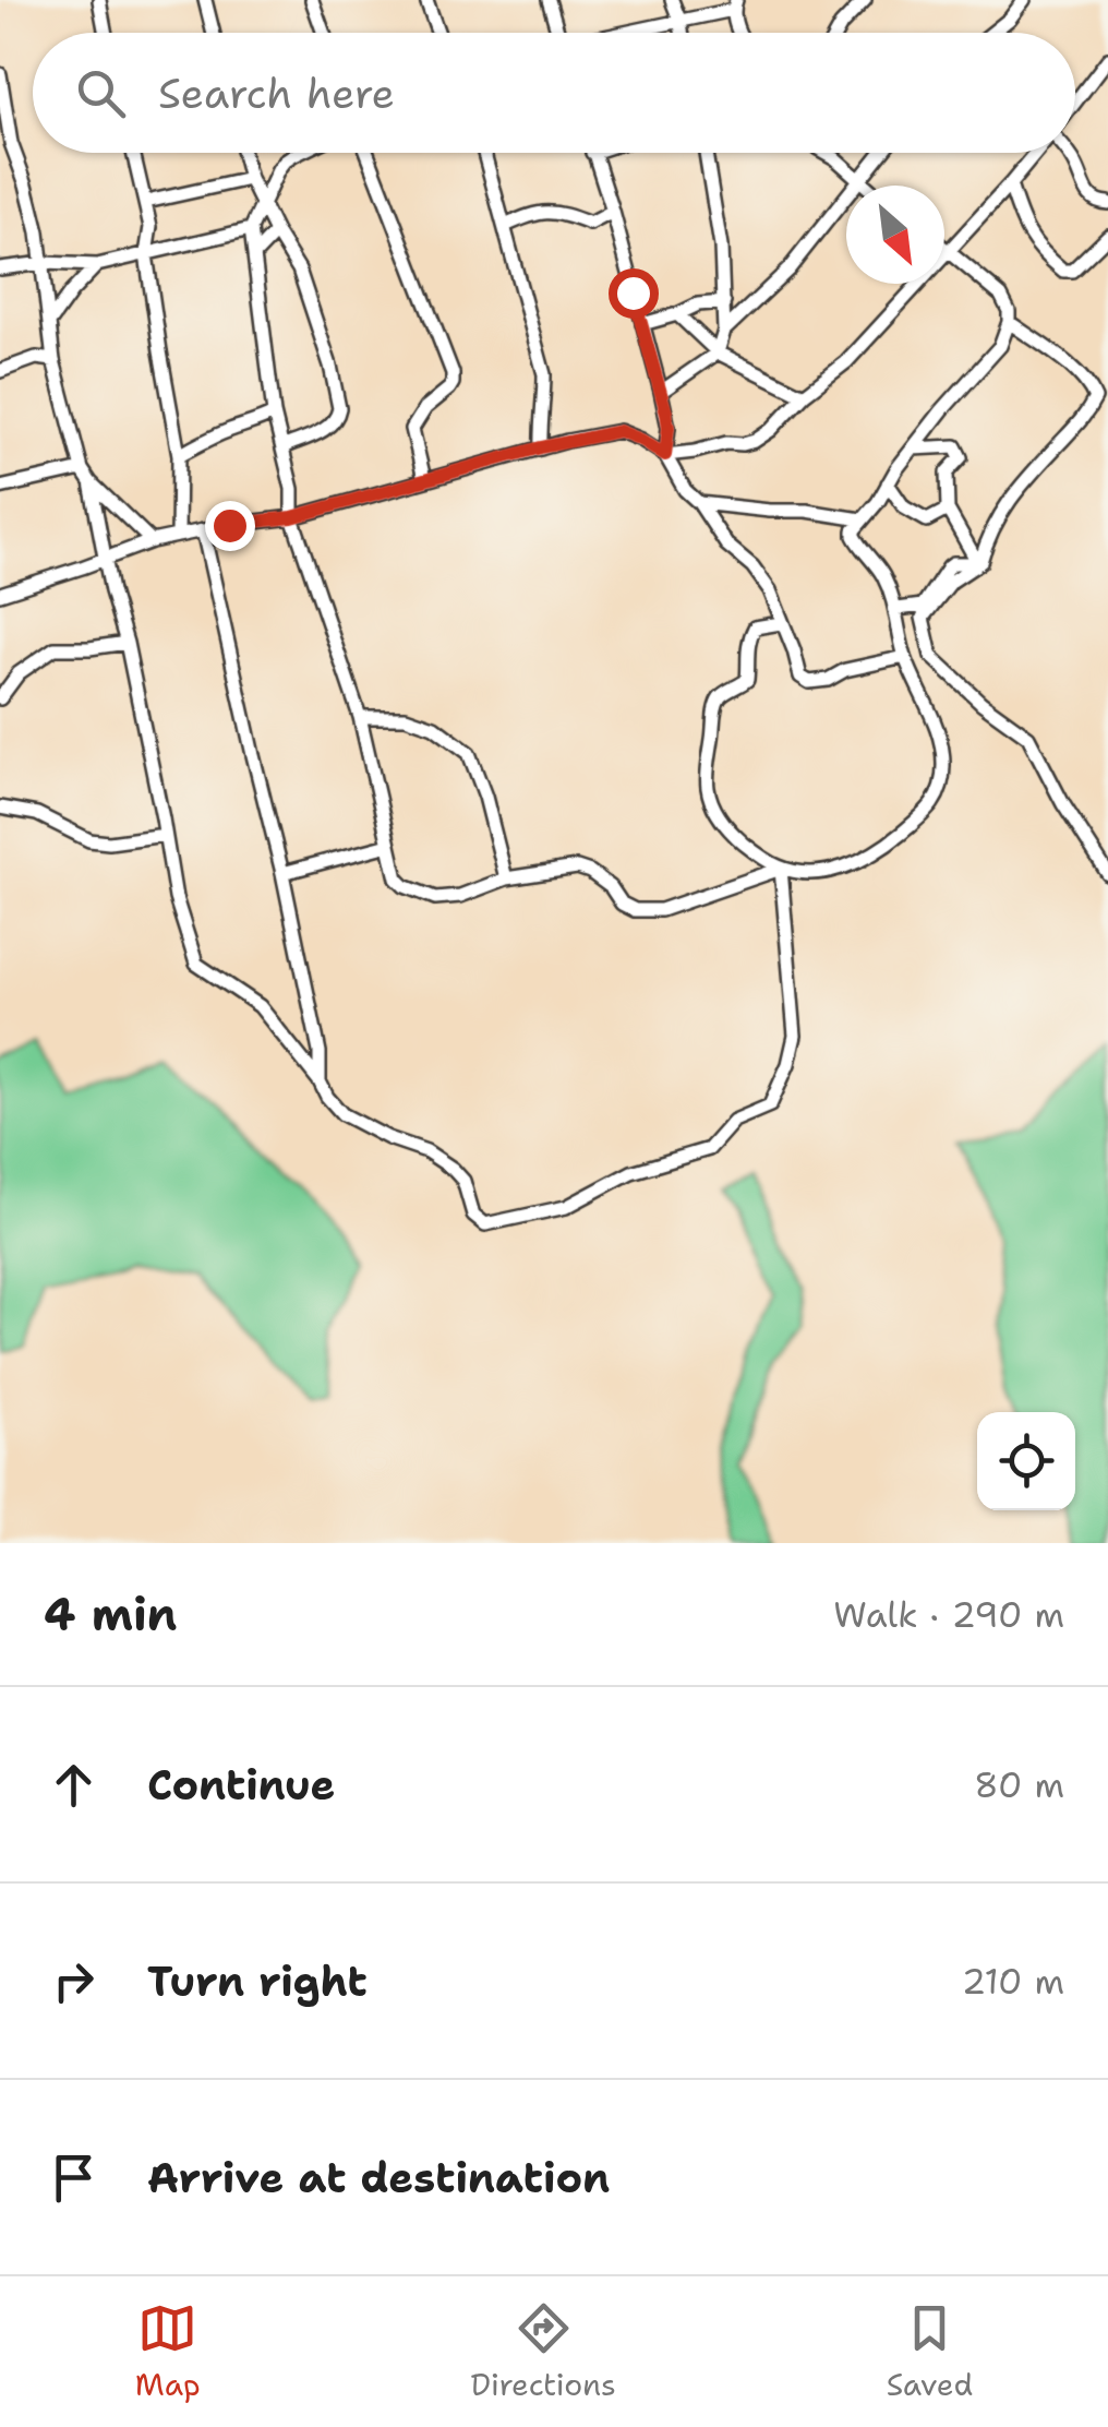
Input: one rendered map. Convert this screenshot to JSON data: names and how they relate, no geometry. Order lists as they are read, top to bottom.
{
  "north": "bottom right",
  "page": {
    "search": "Search here",
    "heading": ["4 min", "Walk · 290 m"],
    "list": [
      ["Continue", "80 m"],
      ["Turn right", "210 m"],
      "Arrive at destination"
    ],
    "nav": ["Map", "Directions", "Saved"]
  }
}
